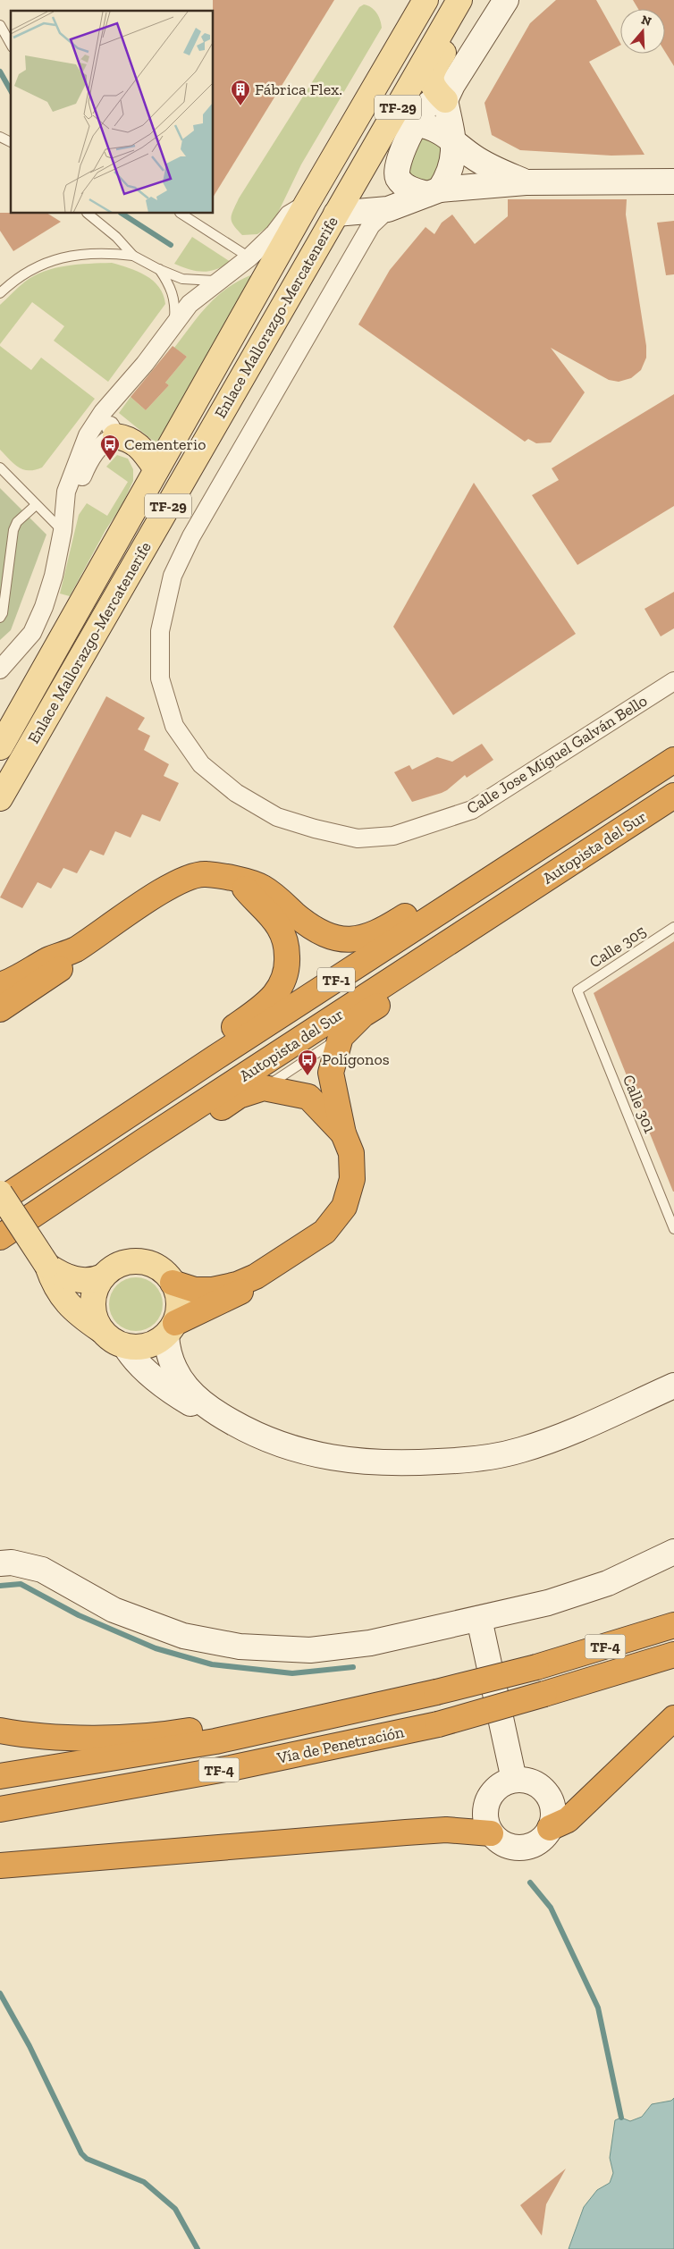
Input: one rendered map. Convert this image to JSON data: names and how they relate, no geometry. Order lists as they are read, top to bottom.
{
  "streets": {
    "highway": [
      "Autopista del Sur",
      "TF-1",
      "TF-4",
      "Vía de Penetración"
    ],
    "main road": ["TF-29", "Enlace Mallorazgo-Mercatenerife"],
    "street": ["Calle Jose Miguel Galván Bello"],
    "lane": ["Calle 305", "Calle 301"]
  },
  "crossings": [
    ["Calle 305", "Calle 301"]
  ],
  "places": {
    "building": ["Fábrica Flex."],
    "bus stop": ["Cementerio", "Polígonos"]
  },
  "north": "top"
}
